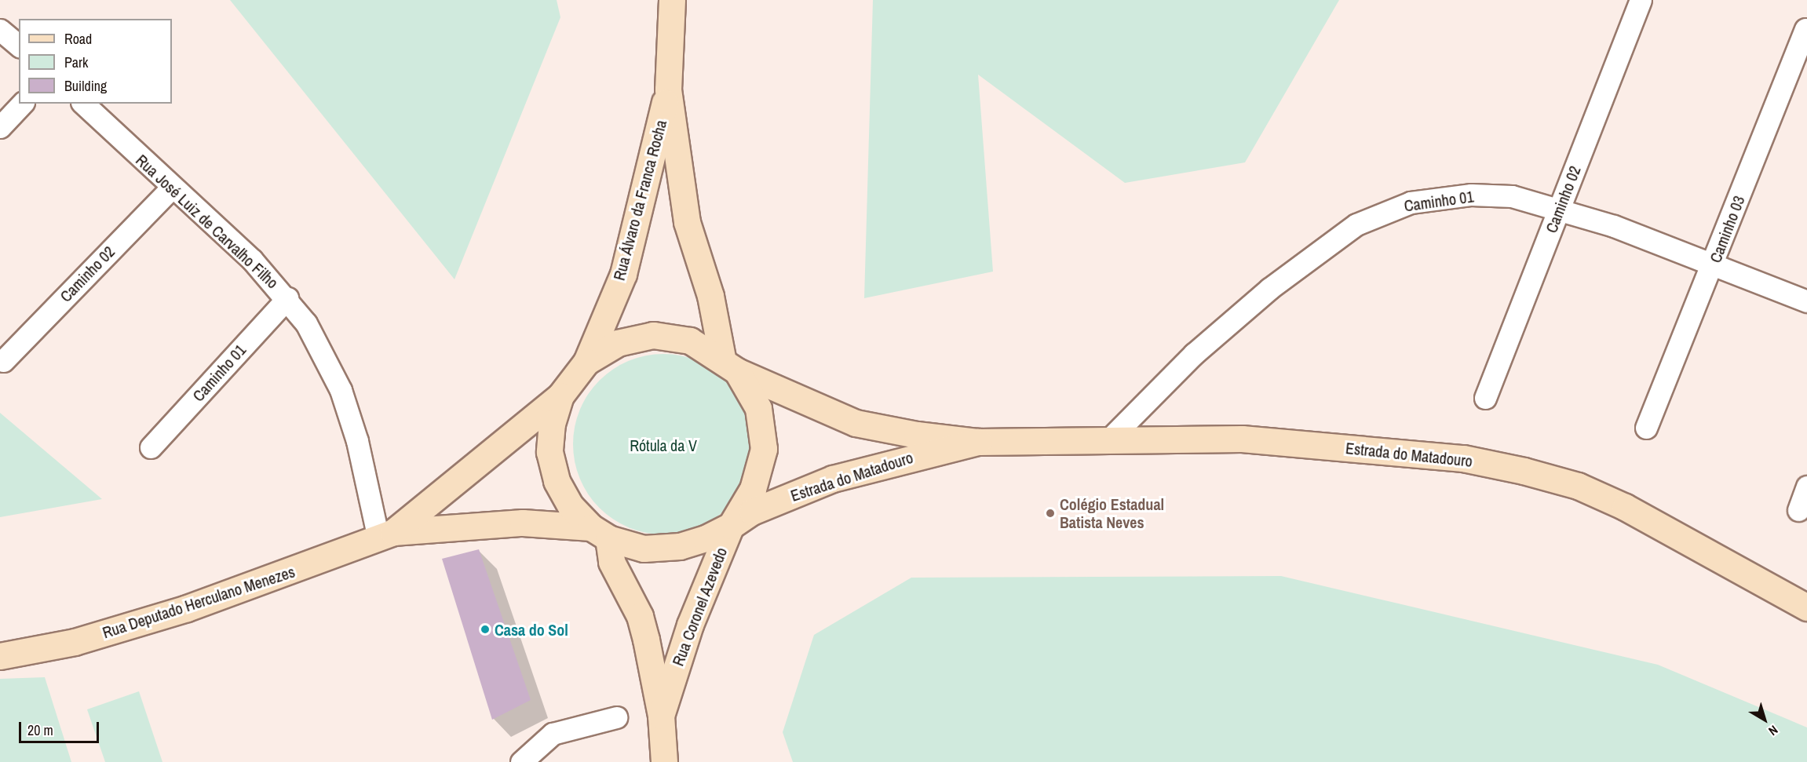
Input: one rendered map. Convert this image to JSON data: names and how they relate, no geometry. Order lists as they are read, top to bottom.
{
  "streets": {
    "main road": [
      "Rua Álvaro da Franca Rocha",
      "Estrada do Matadouro",
      "Rua Deputado Herculano Menezes",
      "Rua Coronel Azevedo"
    ],
    "street": [
      "Caminho 02",
      "Caminho 01",
      "Rua José Luiz de Carvalho Filho",
      "Caminho 03"
    ]
  },
  "crossings": [
    ["Caminho 02", "Caminho 01"],
    ["Caminho 02", "Rua José Luiz de Carvalho Filho"],
    ["Rua Álvaro da Franca Rocha", "Estrada do Matadouro"],
    ["Rua Álvaro da Franca Rocha", "Rua Coronel Azevedo"],
    ["Caminho 01", "Rua José Luiz de Carvalho Filho"],
    ["Caminho 01", "Caminho 03"],
    ["Caminho 01", "Estrada do Matadouro"],
    ["Rua José Luiz de Carvalho Filho", "Rua Deputado Herculano Menezes"],
    ["Estrada do Matadouro", "Rua Deputado Herculano Menezes"],
    ["Estrada do Matadouro", "Rua Coronel Azevedo"],
    ["Rua Deputado Herculano Menezes", "Rua Coronel Azevedo"]
  ],
  "parks": ["Rótula da V"],
  "places": ["Colégio Estadual Batista Neves", "Casa do Sol"],
  "legend": ["Road", "Park", "Building"],
  "scale_bar": "20 m",
  "north": "bottom right"
}
